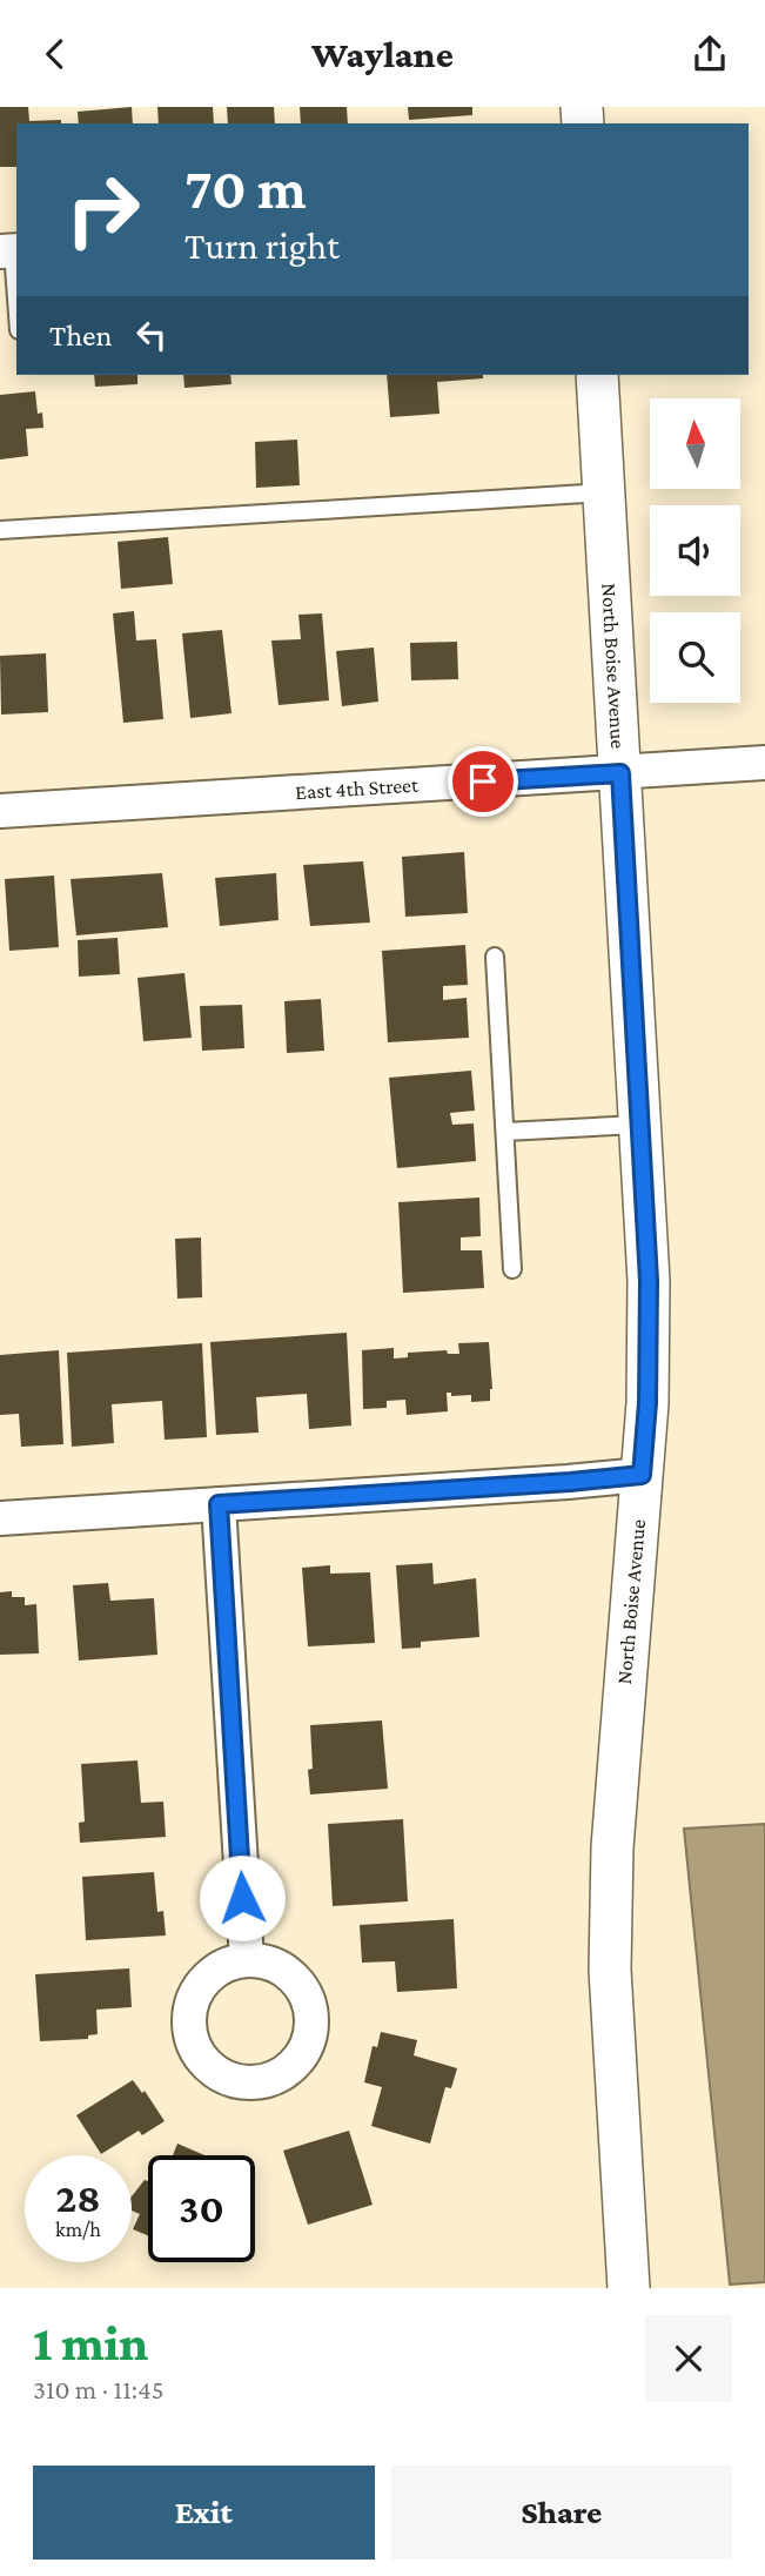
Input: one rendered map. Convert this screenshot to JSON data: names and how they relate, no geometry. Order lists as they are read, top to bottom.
{
  "streets": {
    "street": ["North Boise Avenue", "East 4th Street"]
  },
  "crossings": [
    ["North Boise Avenue", "East 4th Street"]
  ],
  "north": "top",
  "page": {
    "header": "Waylane",
    "turn": ["70 m", "Turn right"],
    "then": "Then",
    "speed": "28 km/h",
    "limit": "30",
    "heading": ["1 min", "310 m · 11:45"],
    "buttons": ["Exit", "Share"]
  }
}
